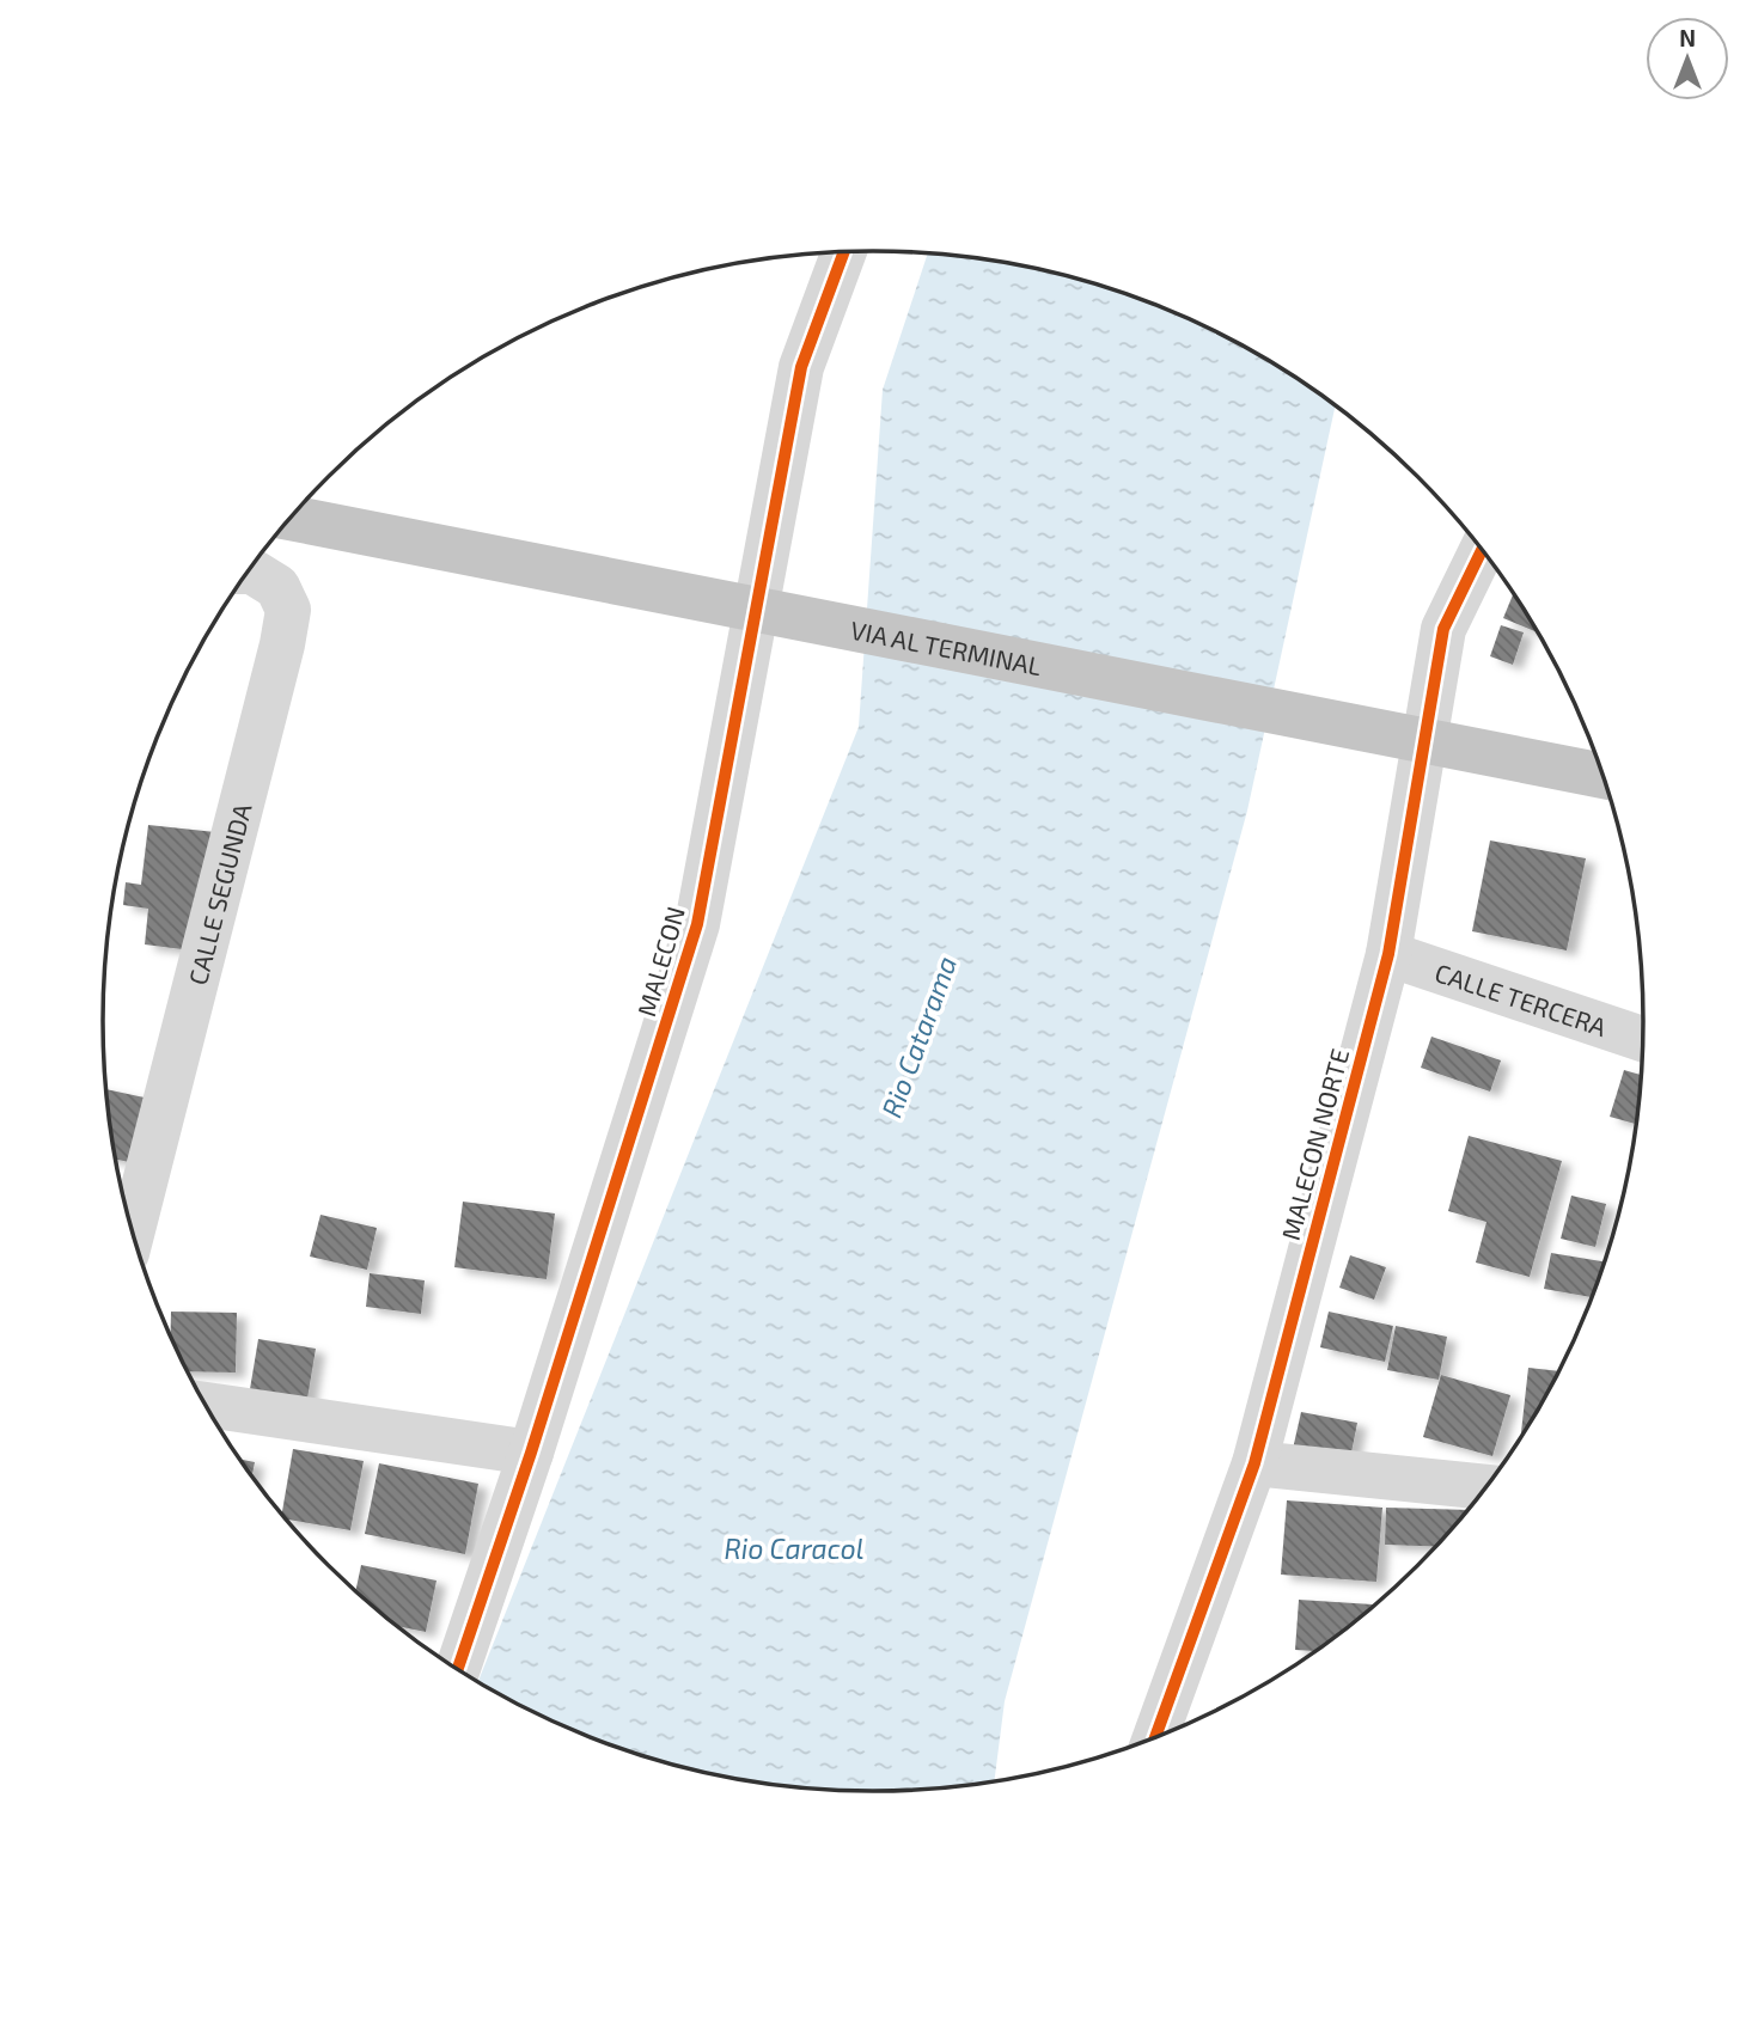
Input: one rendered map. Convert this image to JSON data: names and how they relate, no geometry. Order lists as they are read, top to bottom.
{
  "streets": {
    "highway": ["VIA AL TERMINAL"],
    "street": [
      "CALLE SEGUNDA",
      "MALECON",
      "CALLE TERCERA",
      "MALECON NORTE"
    ]
  },
  "crossings": [
    ["CALLE TERCERA", "MALECON NORTE"]
  ],
  "water": ["Rio Catarama", "Rio Caracol"],
  "north": "top"
}
